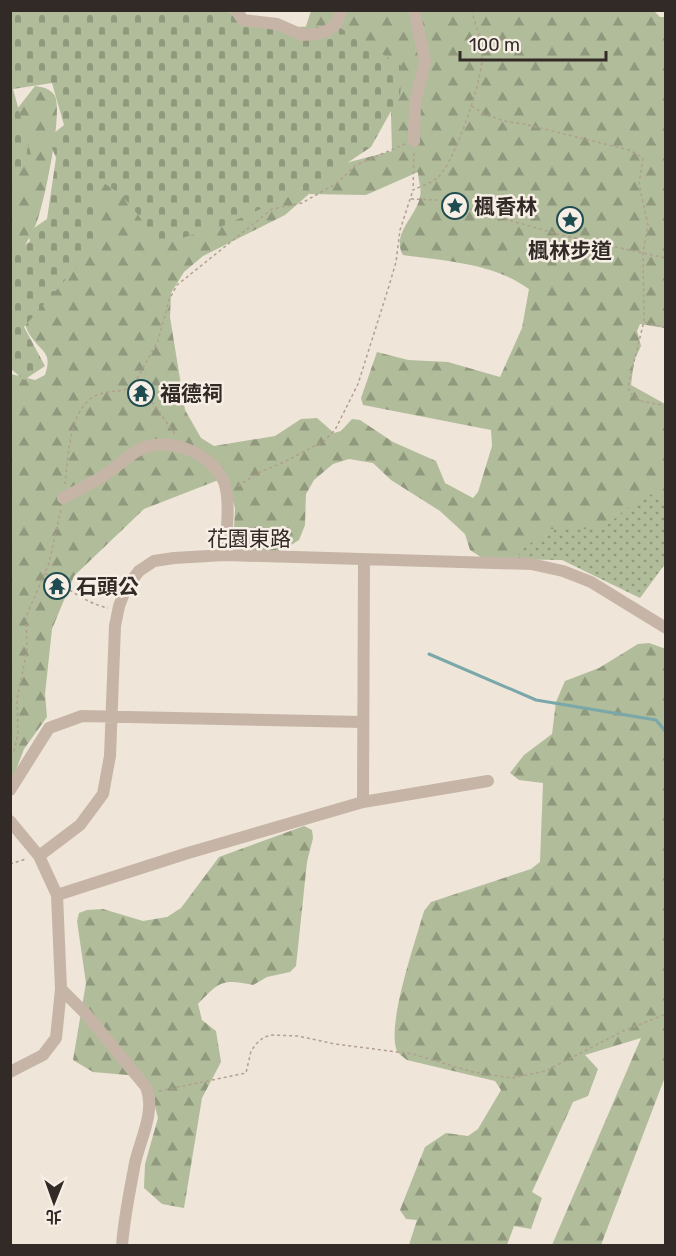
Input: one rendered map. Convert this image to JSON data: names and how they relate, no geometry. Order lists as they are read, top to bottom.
{
  "streets": {
    "street": ["花園東路"]
  },
  "places": {
    "place": ["楓香林", "楓林步道"],
    "temple": ["福德祠", "石頭公"]
  },
  "scale_bar": "100 m",
  "north": "bottom"
}
